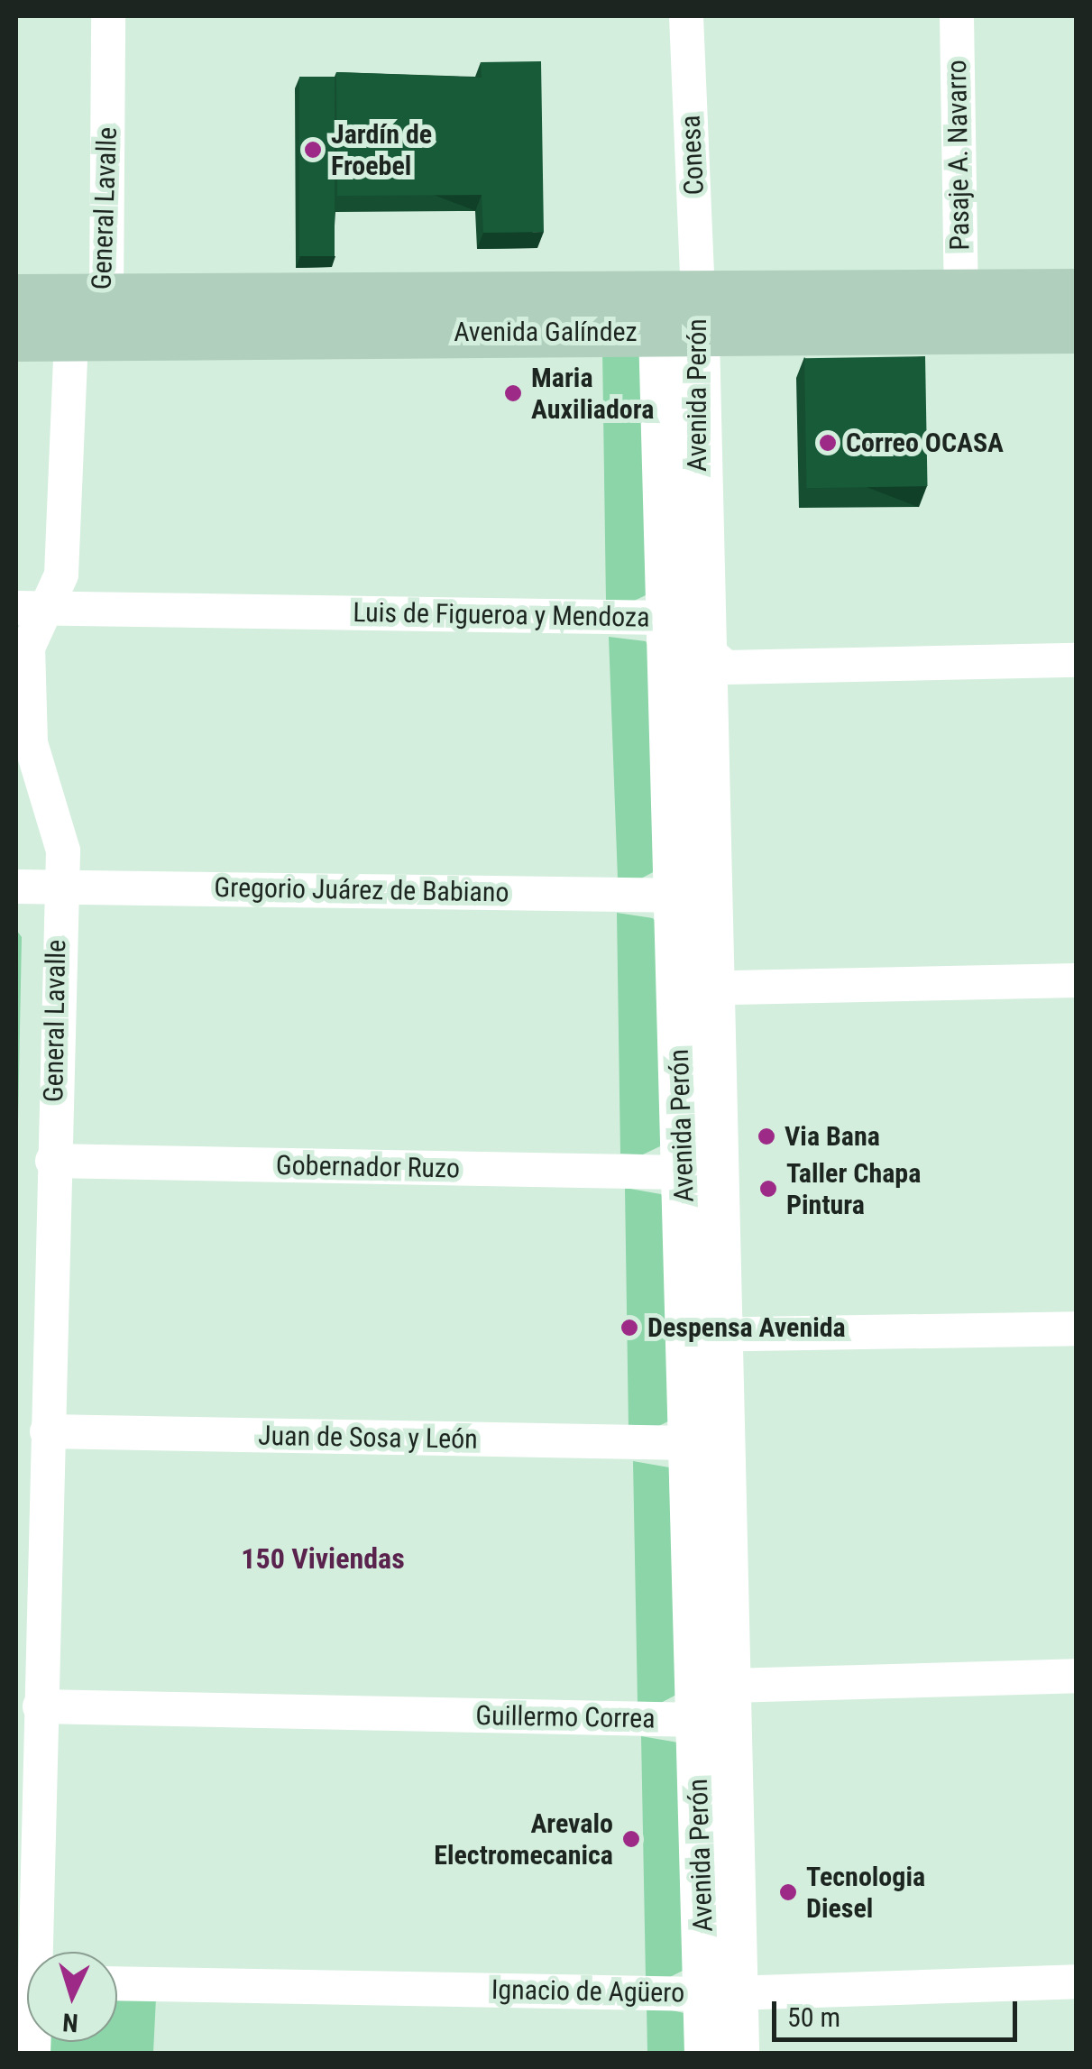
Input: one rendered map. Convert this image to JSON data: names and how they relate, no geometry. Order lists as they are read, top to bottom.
{
  "streets": {
    "main road": ["Avenida Galíndez"],
    "street": [
      "Conesa",
      "Pasaje A. Navarro",
      "General Lavalle",
      "Avenida Perón",
      "Luis de Figueroa y Mendoza",
      "Gregorio Juárez de Babiano",
      "Gobernador Ruzo",
      "Juan de Sosa y León",
      "Guillermo Correa",
      "Ignacio de Agüero"
    ]
  },
  "crossings": [
    ["Conesa", "Avenida Galíndez"],
    ["Conesa", "Avenida Perón"],
    ["Pasaje A. Navarro", "Avenida Galíndez"],
    ["General Lavalle", "Avenida Galíndez"],
    ["General Lavalle", "Luis de Figueroa y Mendoza"],
    ["General Lavalle", "Gregorio Juárez de Babiano"],
    ["General Lavalle", "Gobernador Ruzo"],
    ["General Lavalle", "Juan de Sosa y León"],
    ["General Lavalle", "Guillermo Correa"],
    ["Avenida Galíndez", "Avenida Perón"],
    ["Avenida Perón", "Luis de Figueroa y Mendoza"],
    ["Avenida Perón", "Gregorio Juárez de Babiano"],
    ["Avenida Perón", "Gobernador Ruzo"],
    ["Avenida Perón", "Juan de Sosa y León"],
    ["Avenida Perón", "Guillermo Correa"],
    ["Avenida Perón", "Ignacio de Agüero"]
  ],
  "districts": ["150 Viviendas"],
  "places": [
    "Jardín de Froebel",
    "Maria Auxiliadora",
    "Correo OCASA",
    "Via Bana",
    "Taller Chapa Pintura",
    "Despensa Avenida",
    "Arevalo Electromecanica",
    "Tecnologia Diesel"
  ],
  "scale_bar": "50 m",
  "north": "bottom"
}
